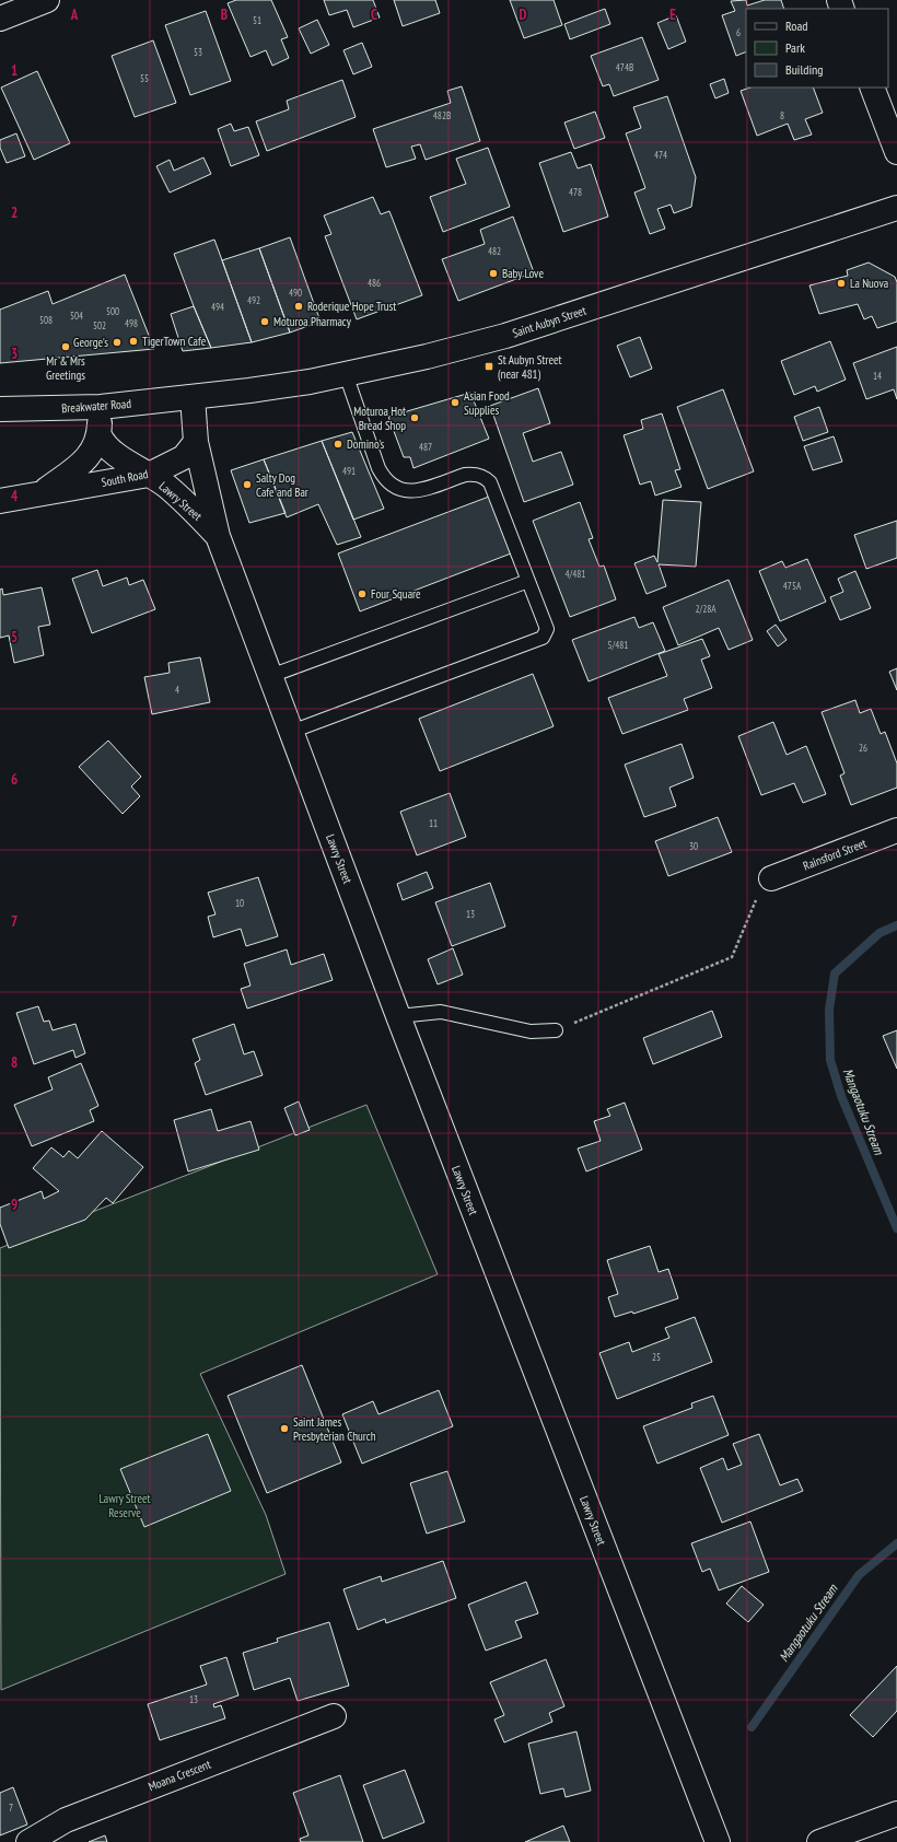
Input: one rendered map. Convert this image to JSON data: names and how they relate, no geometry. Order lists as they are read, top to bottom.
{
  "streets": {
    "main road": [
      "Saint Aubyn Street",
      "Breakwater Road",
      "South Road",
      "Lawry Street",
      "Rainsford Street",
      "Moana Crescent"
    ]
  },
  "crossings": [
    ["Saint Aubyn Street", "Breakwater Road"],
    ["Saint Aubyn Street", "Lawry Street"],
    ["Breakwater Road", "Lawry Street"],
    ["South Road", "Lawry Street"]
  ],
  "water": ["Mangaotuku Stream"],
  "parks": ["Lawry Street Reserve"],
  "places": {
    "other": [
      "Baby Love",
      "La Nuova",
      "Roderique Hope Trust",
      "Moturoa Pharmacy",
      "TigerTown Cafe",
      "George's",
      "Mr & Mrs Greetings",
      "Asian Food Supplies",
      "Moturoa Hot Bread Shop",
      "Domino's",
      "Salty Dog Cafe and Bar",
      "Four Square",
      "Saint James Presbyterian Church"
    ],
    "transit": ["St Aubyn Street (near 481)"]
  },
  "house_numbers": [
    "51",
    "6",
    "53",
    "474B",
    "55",
    "482B",
    "8",
    "474",
    "478",
    "482",
    "486",
    "490",
    "492",
    "494",
    "500",
    "504",
    "508",
    "498",
    "502",
    "14",
    "487",
    "491",
    "4/481",
    "475A",
    "2/28A",
    "5/481",
    "4",
    "26",
    "11",
    "30",
    "10",
    "13",
    "25",
    "13",
    "7"
  ],
  "legend": ["Road", "Park", "Building"],
  "grid": {
    "columns": [
      "A",
      "B",
      "C",
      "D",
      "E"
    ],
    "rows": [
      "1",
      "2",
      "3",
      "4",
      "5",
      "6",
      "7",
      "8",
      "9"
    ]
  }
}
